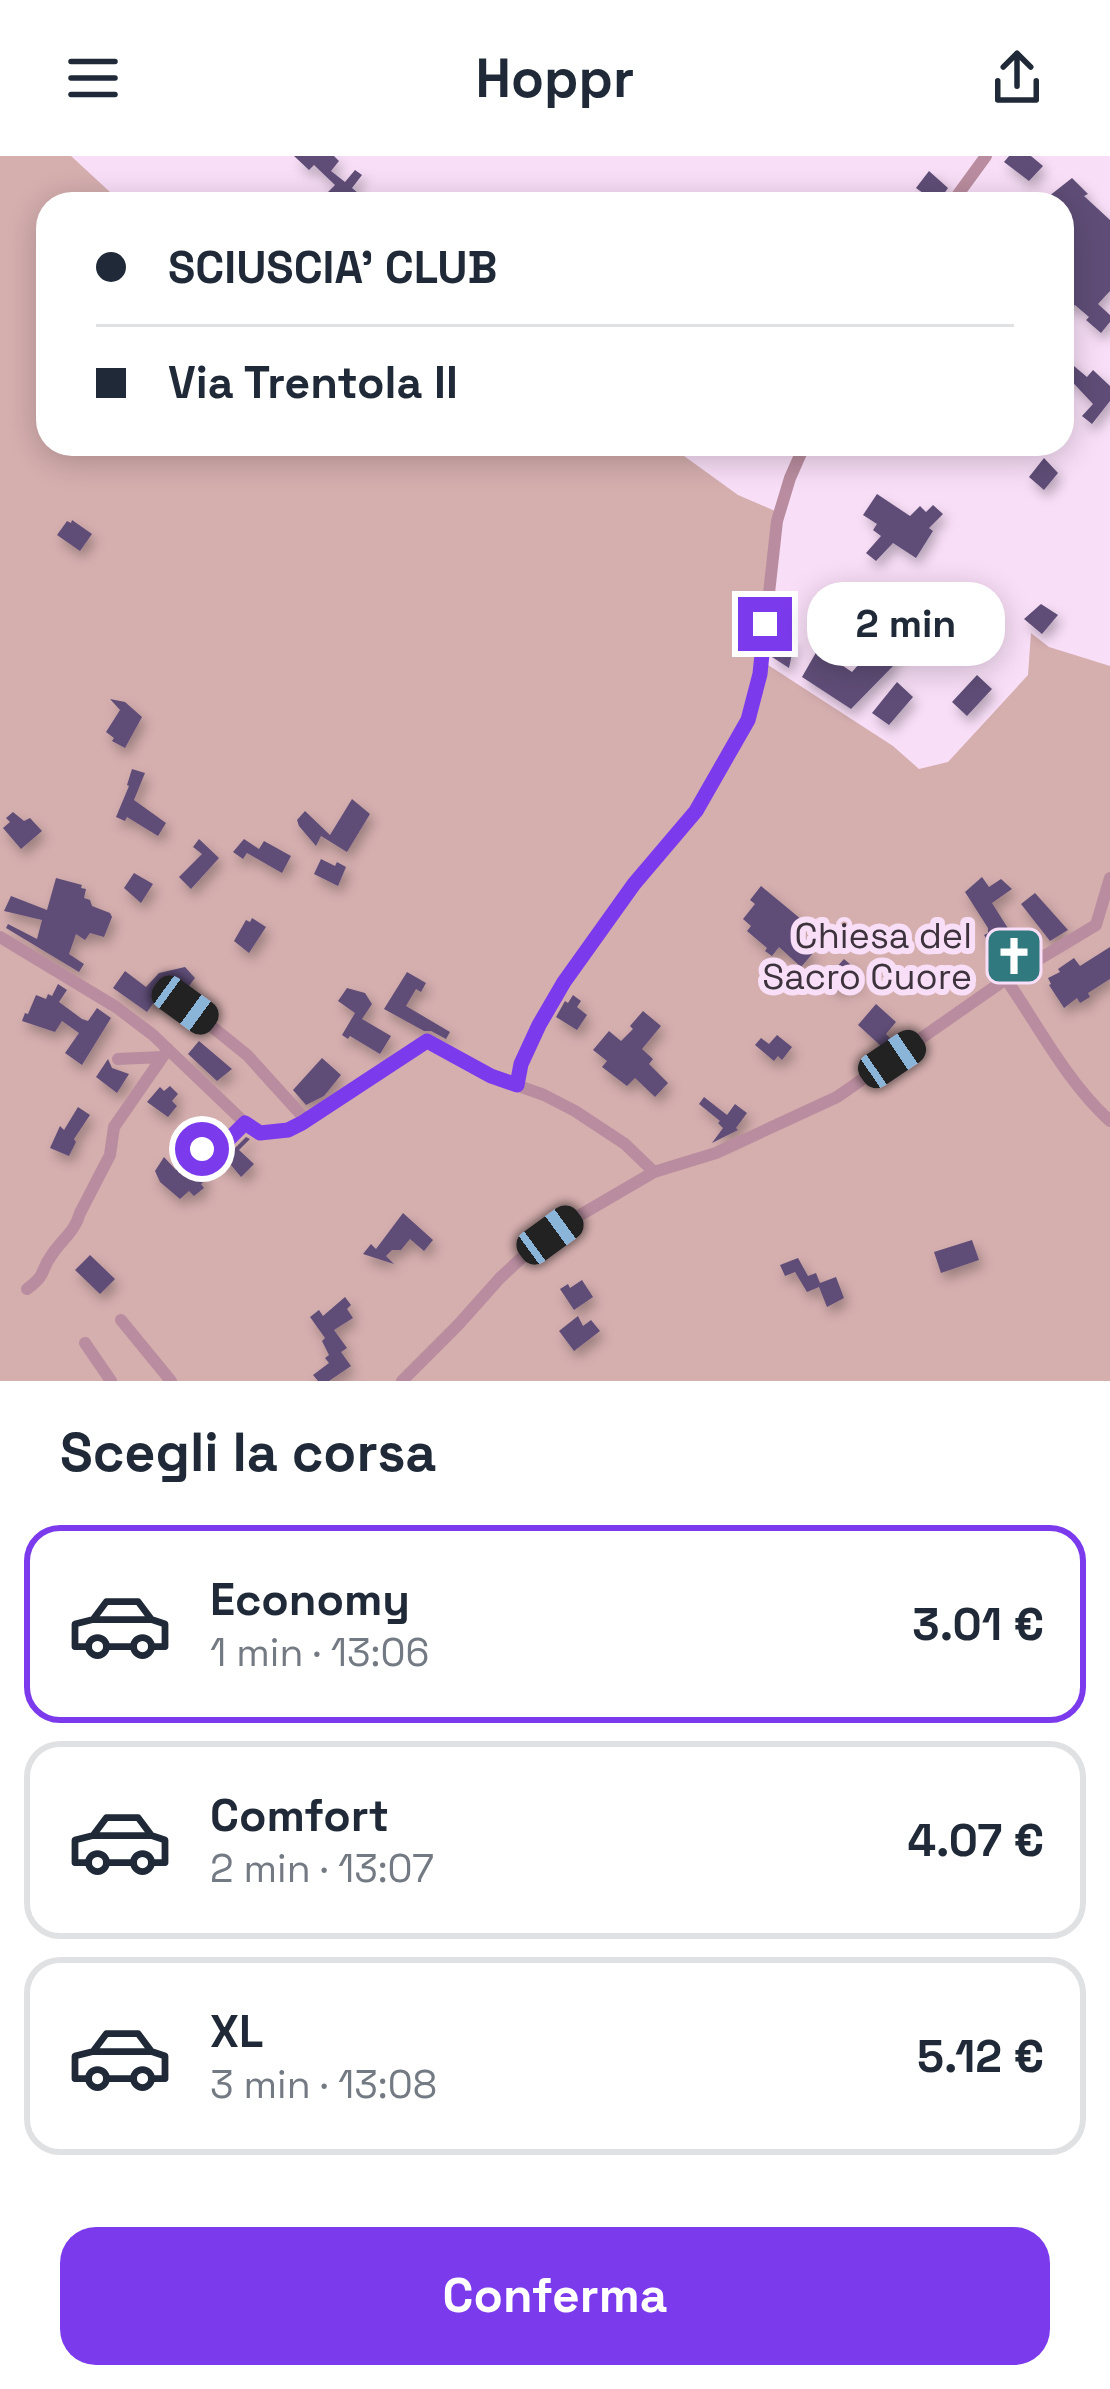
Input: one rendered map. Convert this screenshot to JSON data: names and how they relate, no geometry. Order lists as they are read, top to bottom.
{
  "places": {
    "church": ["Chiesa del Sacro Cuore"]
  },
  "page": {
    "header": "Hoppr",
    "banner": ["SCIUSCIA' CLUB", "Via Trentola II"],
    "bubble": "2 min",
    "heading": "Scegli la corsa",
    "list": [
      {
        "name": "Economy",
        "note": "1 min · 13:06",
        "value": "3.01 €"
      },
      {
        "name": "Comfort",
        "note": "2 min · 13:07",
        "value": "4.07 €"
      },
      {
        "name": "XL",
        "note": "3 min · 13:08",
        "value": "5.12 €"
      }
    ],
    "buttons": "Conferma"
  }
}
